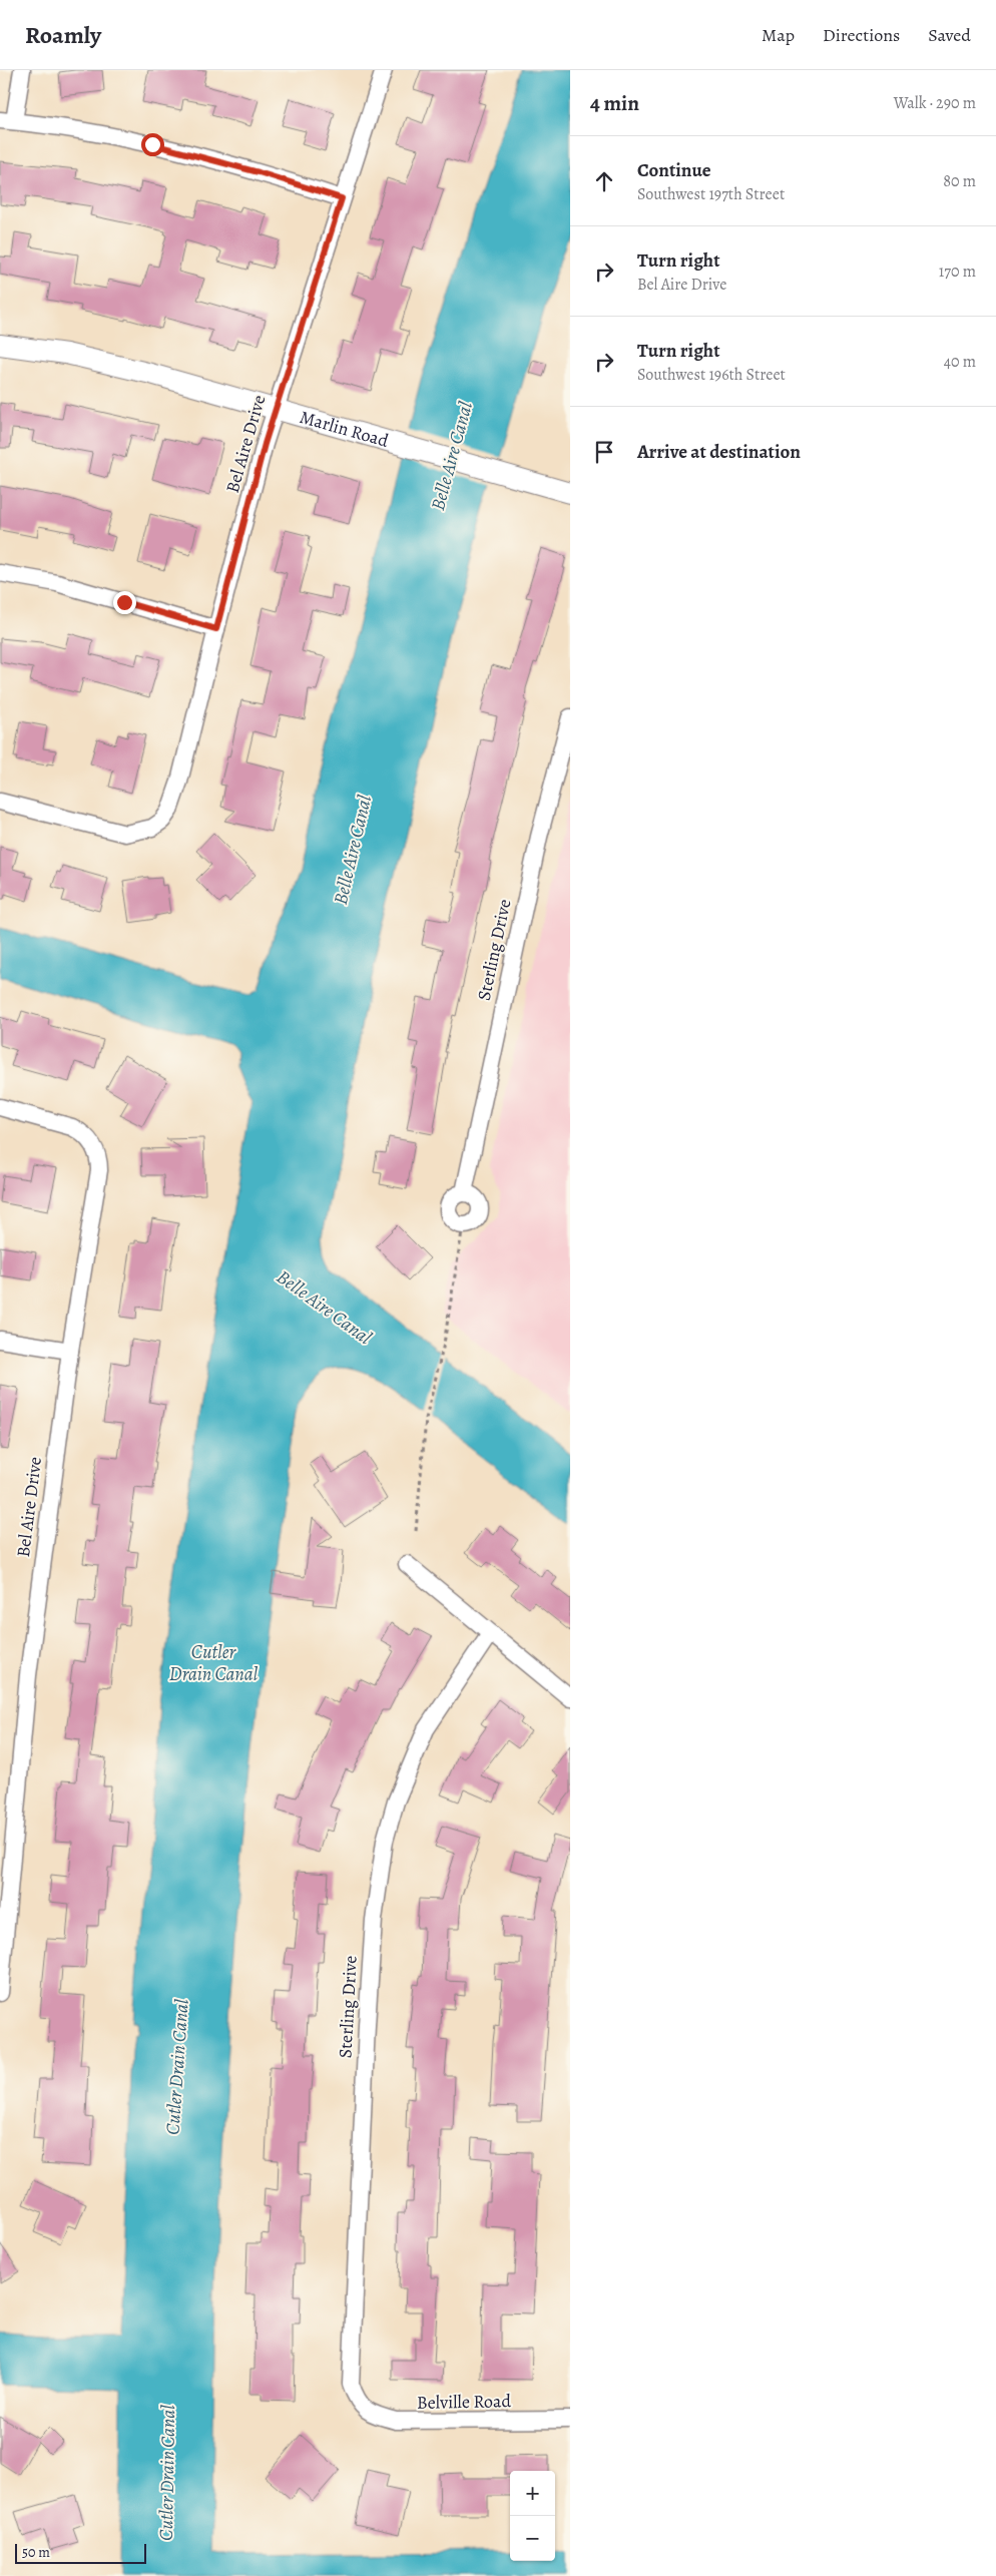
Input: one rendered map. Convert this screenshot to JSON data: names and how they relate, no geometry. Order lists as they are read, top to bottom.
{
  "streets": {
    "street": [
      "Marlin Road",
      "Bel Aire Drive",
      "Sterling Drive",
      "Belville Road"
    ]
  },
  "crossings": [
    ["Marlin Road", "Bel Aire Drive"],
    ["Sterling Drive", "Belville Road"]
  ],
  "water": ["Belle Aire Canal", "Cutler Drain Canal"],
  "scale_bar": "50 m",
  "page": {
    "header": "Roamly",
    "nav": ["Map", "Directions", "Saved"],
    "heading": ["4 min", "Walk · 290 m"],
    "list": [
      ["Continue", "Southwest 197th Street", "80 m"],
      ["Turn right", "Bel Aire Drive", "170 m"],
      ["Turn right", "Southwest 196th Street", "40 m"],
      "Arrive at destination"
    ],
    "map_buttons": ["+", "−"],
    "scale": "50 m"
  }
}
